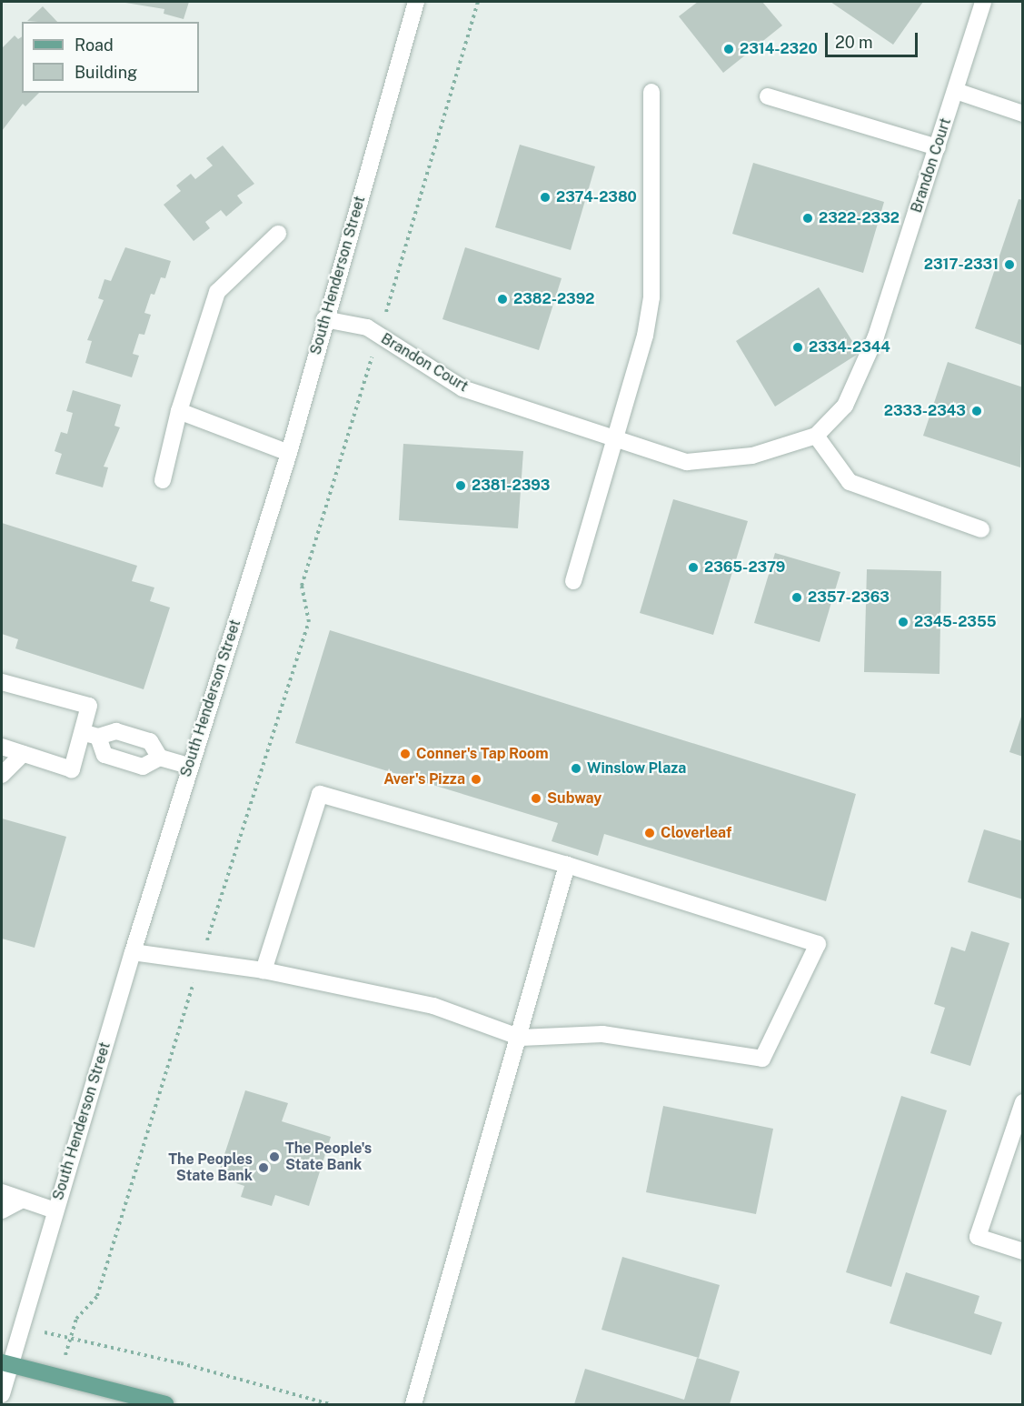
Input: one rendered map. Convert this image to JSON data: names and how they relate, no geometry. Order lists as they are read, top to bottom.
{
  "streets": {
    "street": ["Brandon Court", "South Henderson Street"]
  },
  "crossings": [
    ["Brandon Court", "South Henderson Street"]
  ],
  "places": [
    "2314-2320",
    "2374-2380",
    "2322-2332",
    "2317-2331",
    "2382-2392",
    "2334-2344",
    "2333-2343",
    "2381-2393",
    "2365-2379",
    "2357-2363",
    "2345-2355",
    "Conner's Tap Room",
    "Winslow Plaza",
    "Aver's Pizza",
    "Subway",
    "Cloverleaf",
    "The People's State Bank",
    "The Peoples State Bank"
  ],
  "legend": ["Road", "Building"],
  "scale_bar": "20 m"
}
